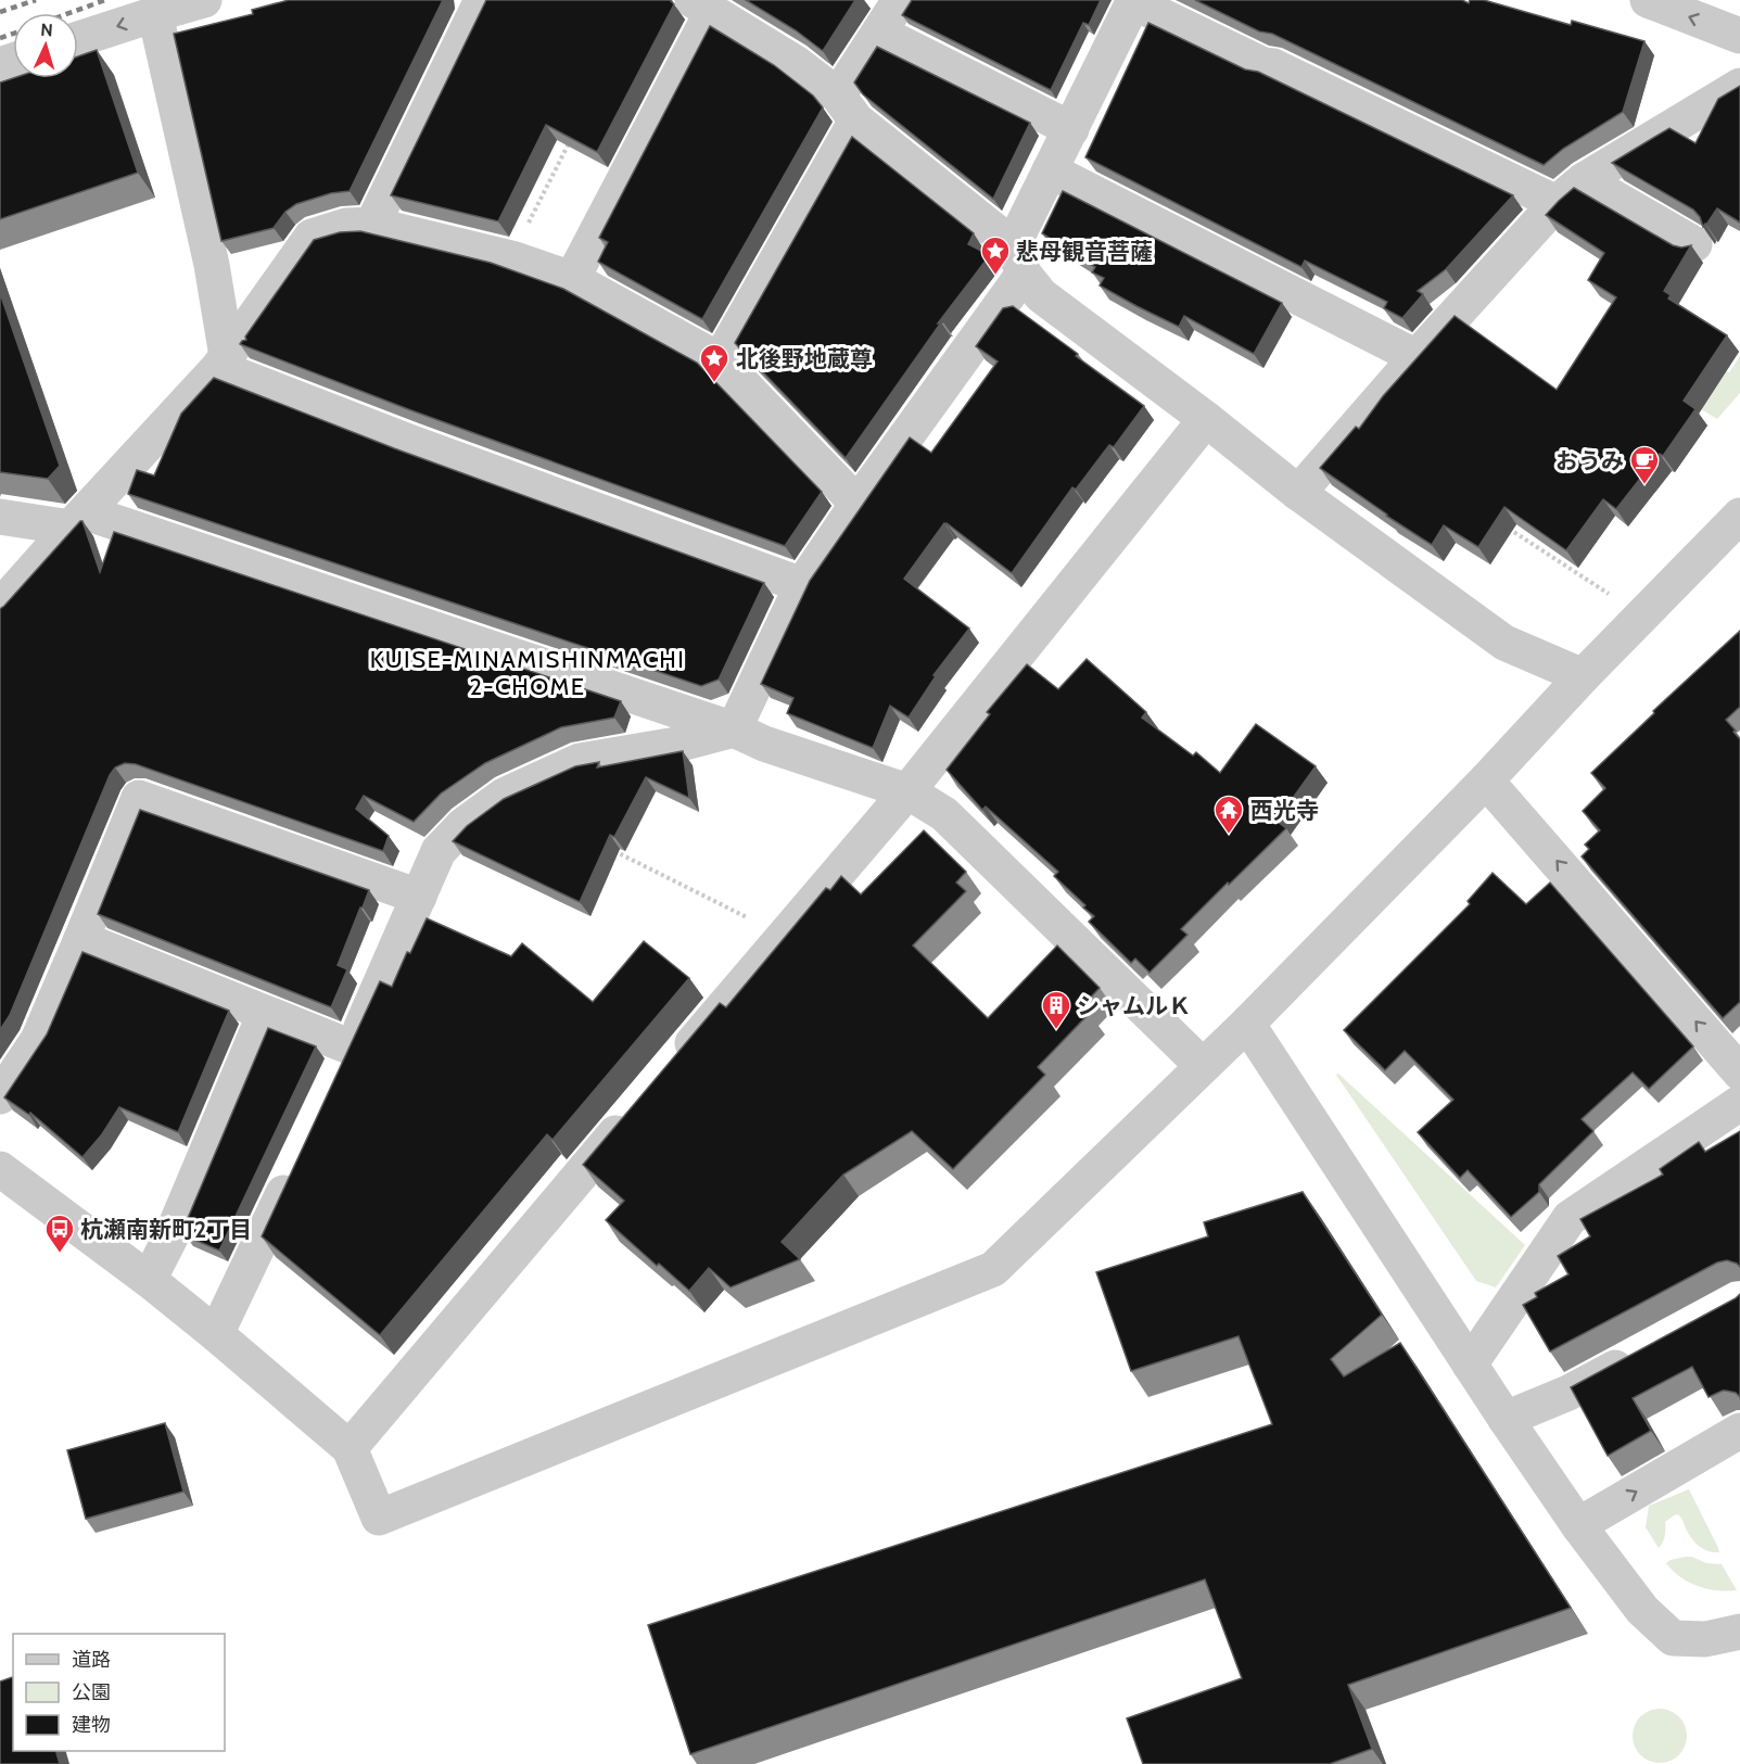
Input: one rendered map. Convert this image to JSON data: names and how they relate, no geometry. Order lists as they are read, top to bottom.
{
  "districts": ["KUISE-MINAMISHINMACHI 2-CHOME"],
  "places": {
    "place": ["悲母観音菩薩", "北後野地蔵尊"],
    "cafe": ["おうみ"],
    "temple": ["西光寺"],
    "building": ["シャムルＫ"],
    "bus stop": ["杭瀬南新町2丁目"]
  },
  "legend": ["道路", "公園", "建物"],
  "north": "top"
}
